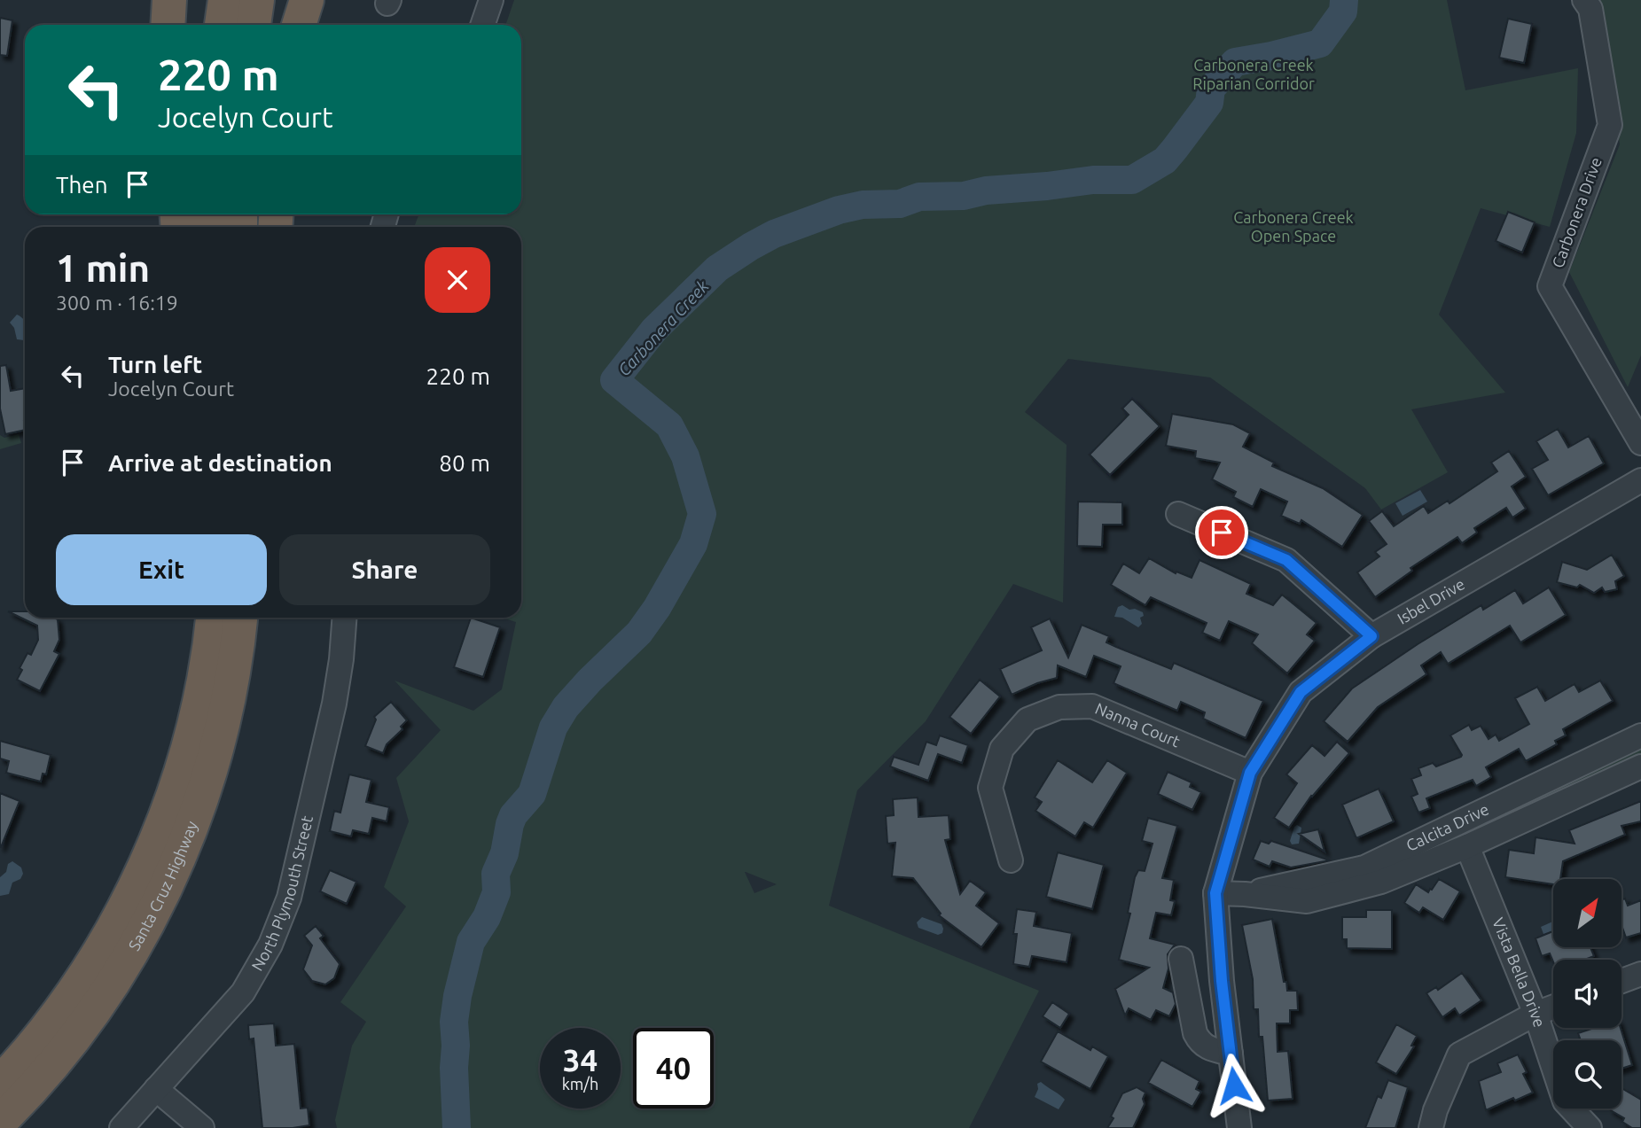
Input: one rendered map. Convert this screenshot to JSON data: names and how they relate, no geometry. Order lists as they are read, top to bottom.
{
  "streets": {
    "highway": ["Santa Cruz Highway"],
    "street": [
      "Carbonera Drive",
      "Isbel Drive",
      "Nanna Court",
      "Calcita Drive",
      "North Plymouth Street",
      "Vista Bella Drive"
    ]
  },
  "crossings": [
    ["Isbel Drive", "Nanna Court"],
    ["Isbel Drive", "Calcita Drive"],
    ["Calcita Drive", "Vista Bella Drive"]
  ],
  "water": ["Carbonera Creek"],
  "parks": ["Carbonera Creek Riparian Corridor", "Carbonera Creek Open Space"],
  "north": "top right",
  "page": {
    "turn": ["220 m", "Jocelyn Court"],
    "then": "Then",
    "heading": ["1 min", "300 m · 16:19"],
    "list": [
      {
        "name": "Turn left",
        "note": "Jocelyn Court",
        "value": "220 m"
      },
      {
        "name": "Arrive at destination",
        "value": "80 m"
      }
    ],
    "buttons": ["Exit", "Share"],
    "speed": "34 km/h",
    "limit": "40"
  }
}
